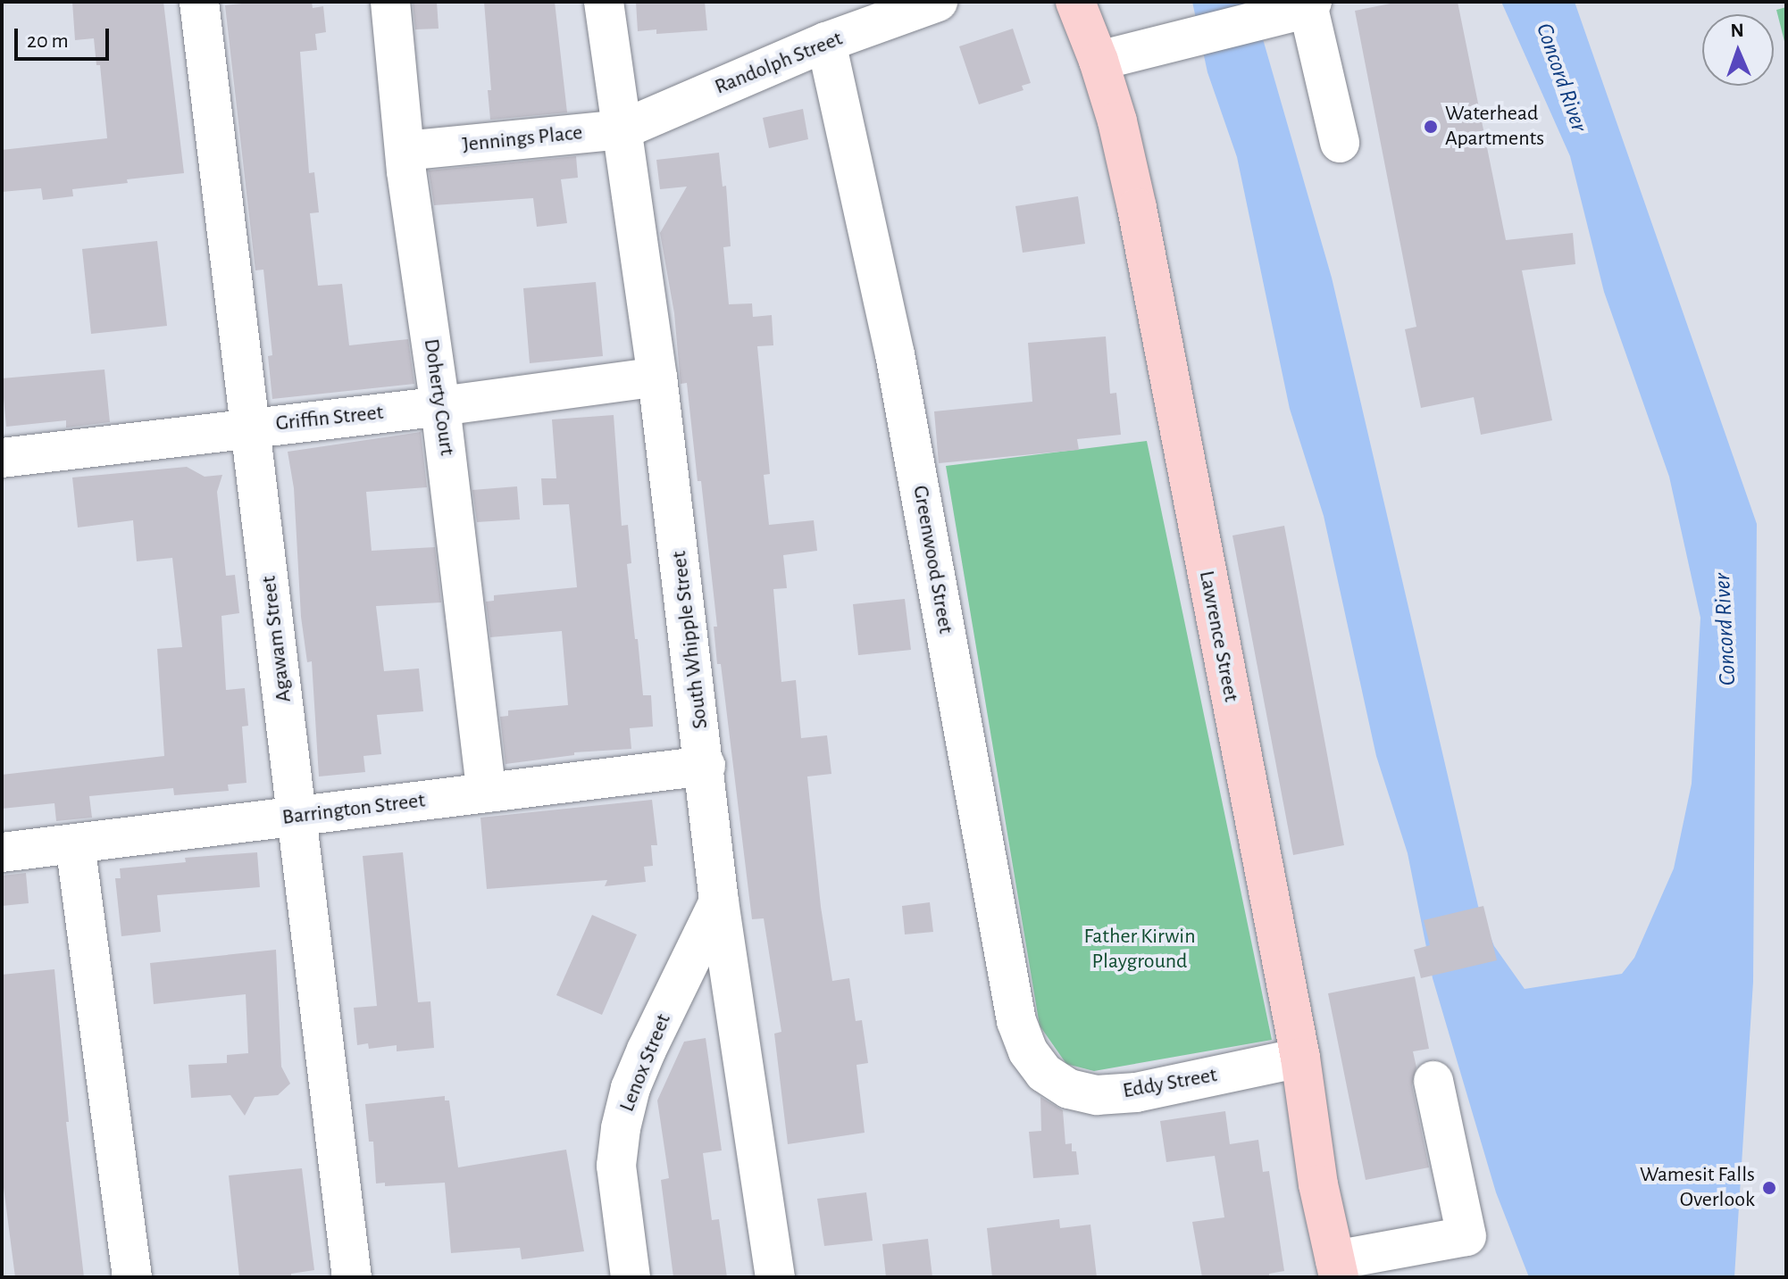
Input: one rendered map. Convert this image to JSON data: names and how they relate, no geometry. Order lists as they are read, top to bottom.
{
  "streets": {
    "main road": ["Lawrence Street"],
    "street": [
      "Randolph Street",
      "Jennings Place",
      "Doherty Court",
      "Griffin Street",
      "Greenwood Street",
      "Agawam Street",
      "South Whipple Street",
      "Barrington Street",
      "Lenox Street",
      "Eddy Street"
    ]
  },
  "crossings": [
    ["Randolph Street", "Jennings Place"],
    ["Randolph Street", "Greenwood Street"],
    ["Randolph Street", "South Whipple Street"],
    ["Jennings Place", "South Whipple Street"],
    ["Doherty Court", "Griffin Street"],
    ["Doherty Court", "Barrington Street"],
    ["Griffin Street", "Agawam Street"],
    ["Griffin Street", "South Whipple Street"],
    ["Greenwood Street", "Eddy Street"],
    ["Lawrence Street", "Eddy Street"],
    ["Agawam Street", "Barrington Street"],
    ["South Whipple Street", "Barrington Street"],
    ["South Whipple Street", "Lenox Street"]
  ],
  "water": ["Concord River"],
  "parks": ["Father Kirwin Playground"],
  "places": ["Waterhead Apartments", "Wamesit Falls Overlook"],
  "scale_bar": "20 m",
  "north": "top"
}
